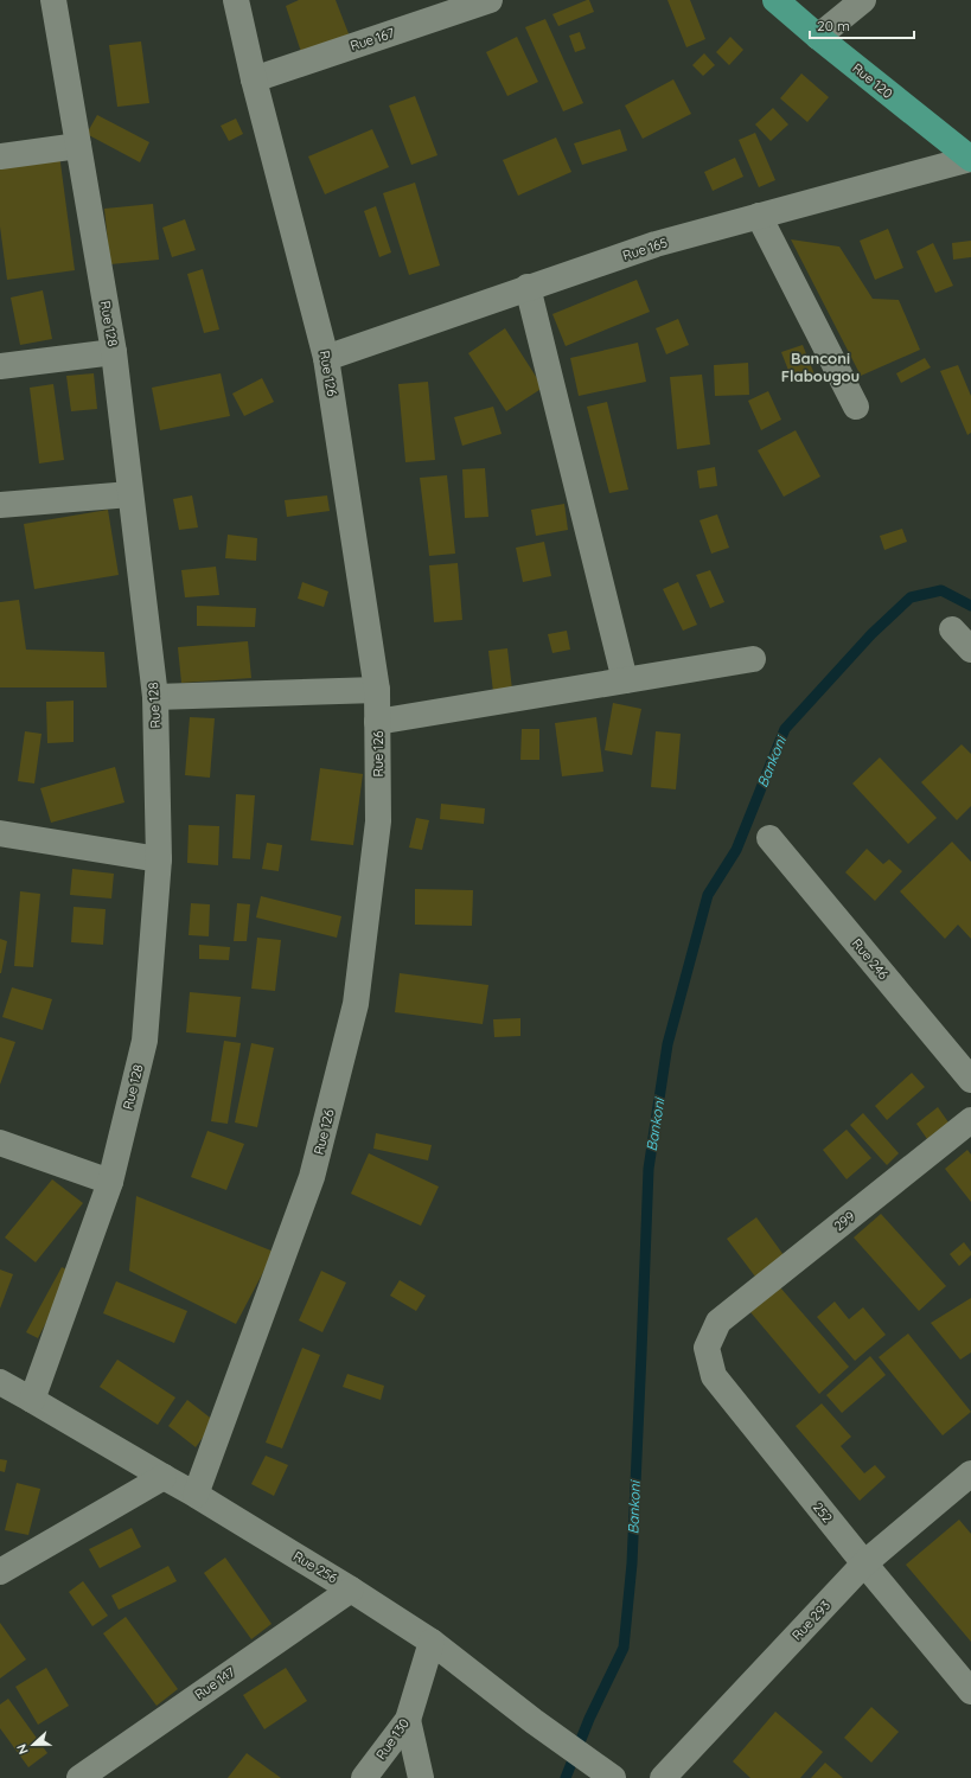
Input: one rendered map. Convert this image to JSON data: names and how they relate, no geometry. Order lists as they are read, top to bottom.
{
  "streets": {
    "main road": ["Rue 120"],
    "street": [
      "Rue 167",
      "Rue 165",
      "Rue 128",
      "Rue 126",
      "Rue 246",
      "299",
      "252",
      "Rue 256",
      "Rue 293",
      "Rue 147",
      "Rue 130"
    ]
  },
  "crossings": [
    ["Rue 167", "Rue 126"],
    ["Rue 120", "Rue 165"],
    ["Rue 165", "Rue 126"],
    ["Rue 128", "Rue 256"],
    ["Rue 126", "Rue 256"],
    ["299", "252"],
    ["252", "Rue 293"],
    ["Rue 256", "Rue 147"],
    ["Rue 256", "Rue 130"]
  ],
  "districts": ["Banconi Flabougou"],
  "water": ["Bankoni"],
  "scale_bar": "20 m",
  "north": "left"
}
